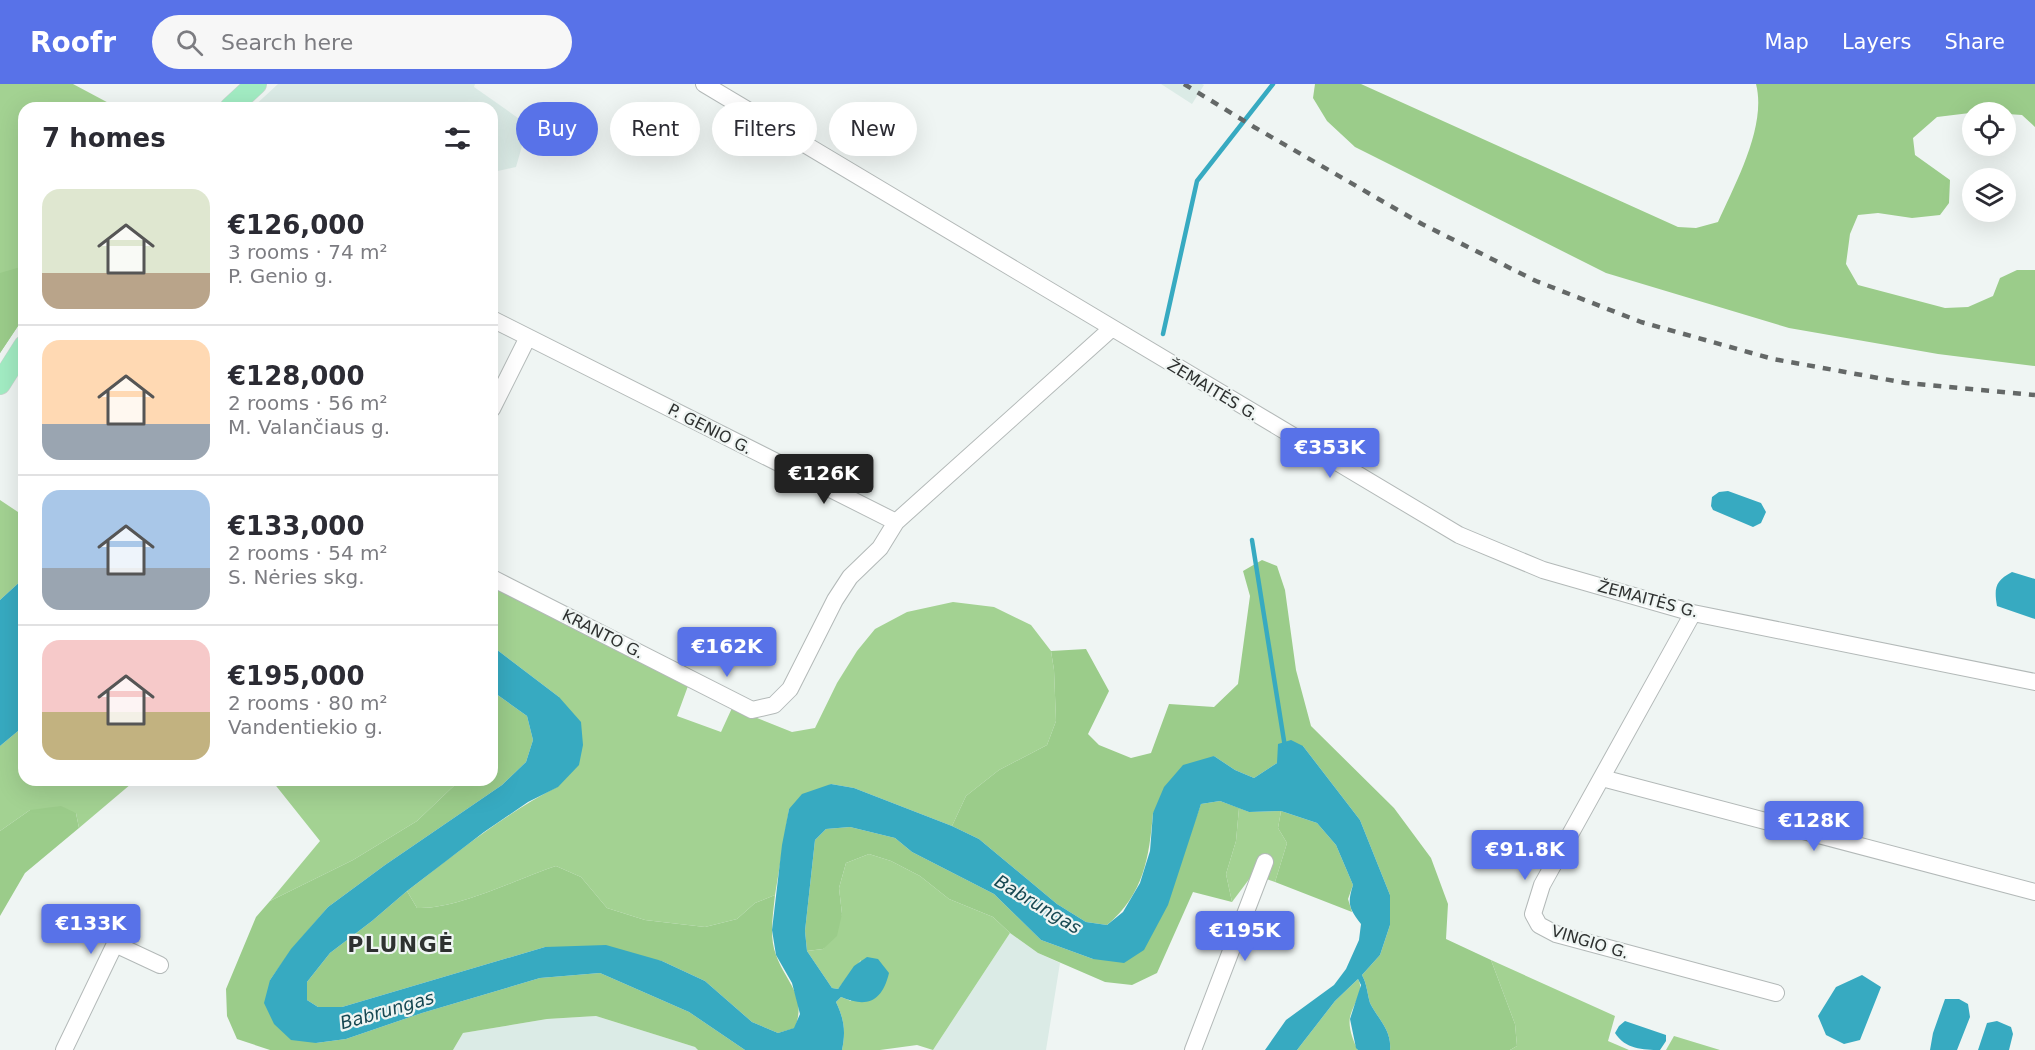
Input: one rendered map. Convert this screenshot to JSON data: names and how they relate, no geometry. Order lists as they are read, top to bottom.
{
  "streets": {
    "street": [
      "ŽEMAITĖS G.",
      "P. GENIO G.",
      "KRANTO G.",
      "VINGIO G."
    ]
  },
  "crossings": [
    ["ŽEMAITĖS G.", "VINGIO G."],
    ["P. GENIO G.", "KRANTO G."]
  ],
  "districts": ["PLUNGĖ"],
  "water": ["Babrungas"],
  "page": {
    "header": "Roofr",
    "search": "Search here",
    "nav": ["Map", "Layers", "Share"],
    "chip": [
      "Buy",
      "Rent",
      "Filters",
      "New"
    ],
    "heading": "7 homes",
    "list": [
      {
        "name": "€126,000",
        "note": "3 rooms · 74 m² · P. Genio g."
      },
      {
        "name": "€128,000",
        "note": "2 rooms · 56 m² · M. Valančiaus g."
      },
      {
        "name": "€133,000",
        "note": "2 rooms · 54 m² · S. Nėries skg."
      },
      {
        "name": "€195,000",
        "note": "2 rooms · 80 m² · Vandentiekio g."
      }
    ],
    "price": [
      "€353K",
      "€126K",
      "€162K",
      "€128K",
      "€91.8K",
      "€133K",
      "€195K"
    ]
  }
}
